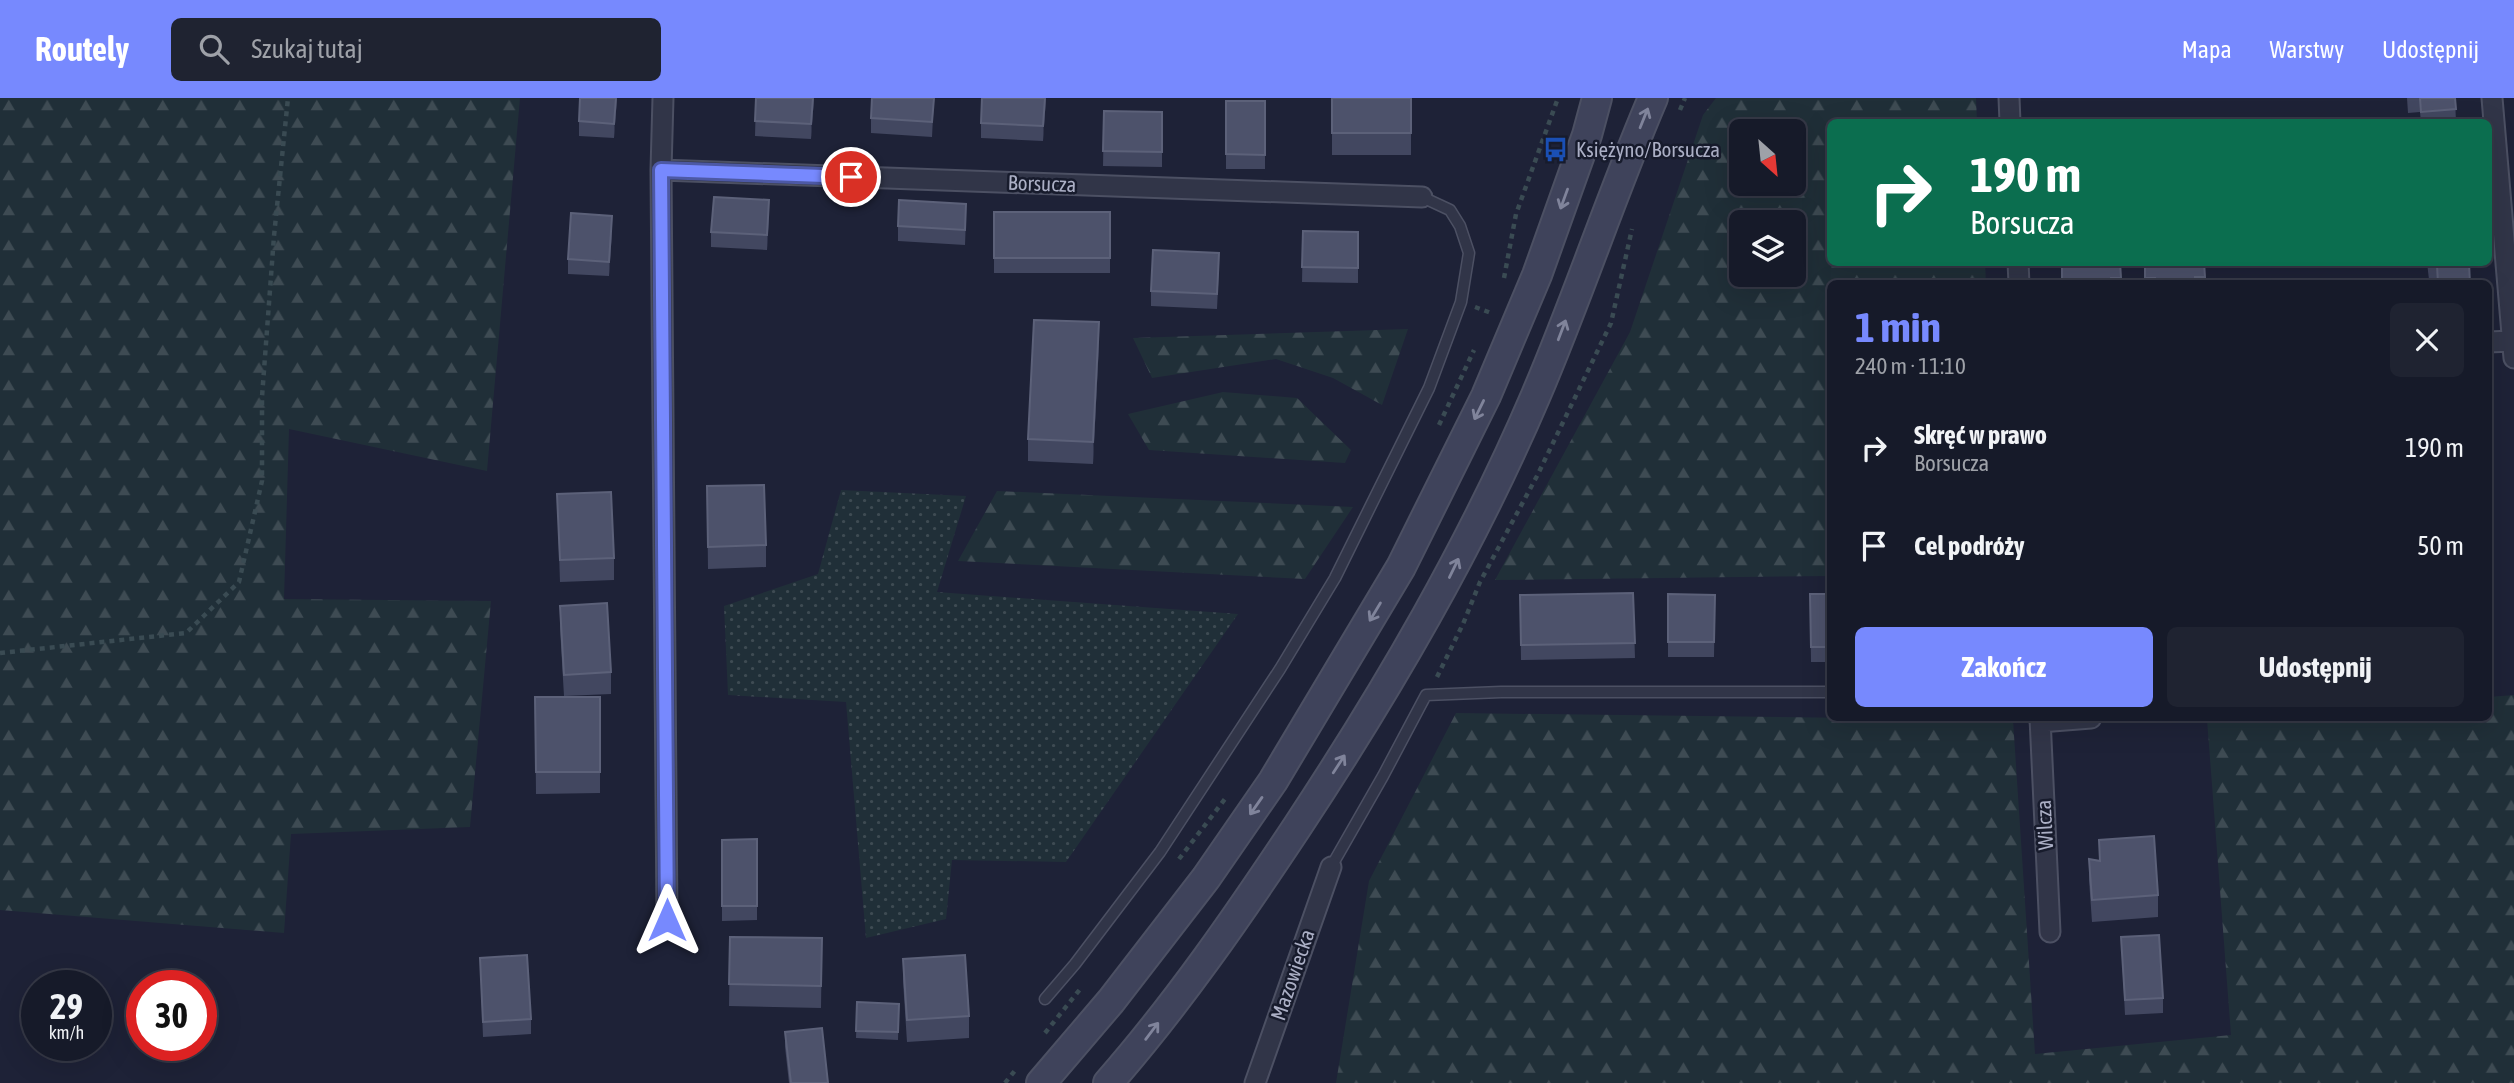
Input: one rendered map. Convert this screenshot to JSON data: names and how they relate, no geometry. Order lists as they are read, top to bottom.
{
  "streets": {
    "street": ["Borsucza", "Wilcza", "Mazowiecka"]
  },
  "places": {
    "bus stop": ["Księżyno/Borsucza"]
  },
  "north": "bottom right",
  "page": {
    "header": "Routely",
    "search": "Szukaj tutaj",
    "nav": ["Mapa", "Warstwy", "Udostępnij"],
    "turn": ["190 m", "Borsucza"],
    "heading": ["1 min", "240 m · 11:10"],
    "list": [
      {
        "name": "Skręć w prawo",
        "note": "Borsucza",
        "value": "190 m"
      },
      {
        "name": "Cel podróży",
        "value": "50 m"
      }
    ],
    "buttons": ["Zakończ", "Udostępnij"],
    "speed": "29 km/h",
    "limit": "30"
  }
}
